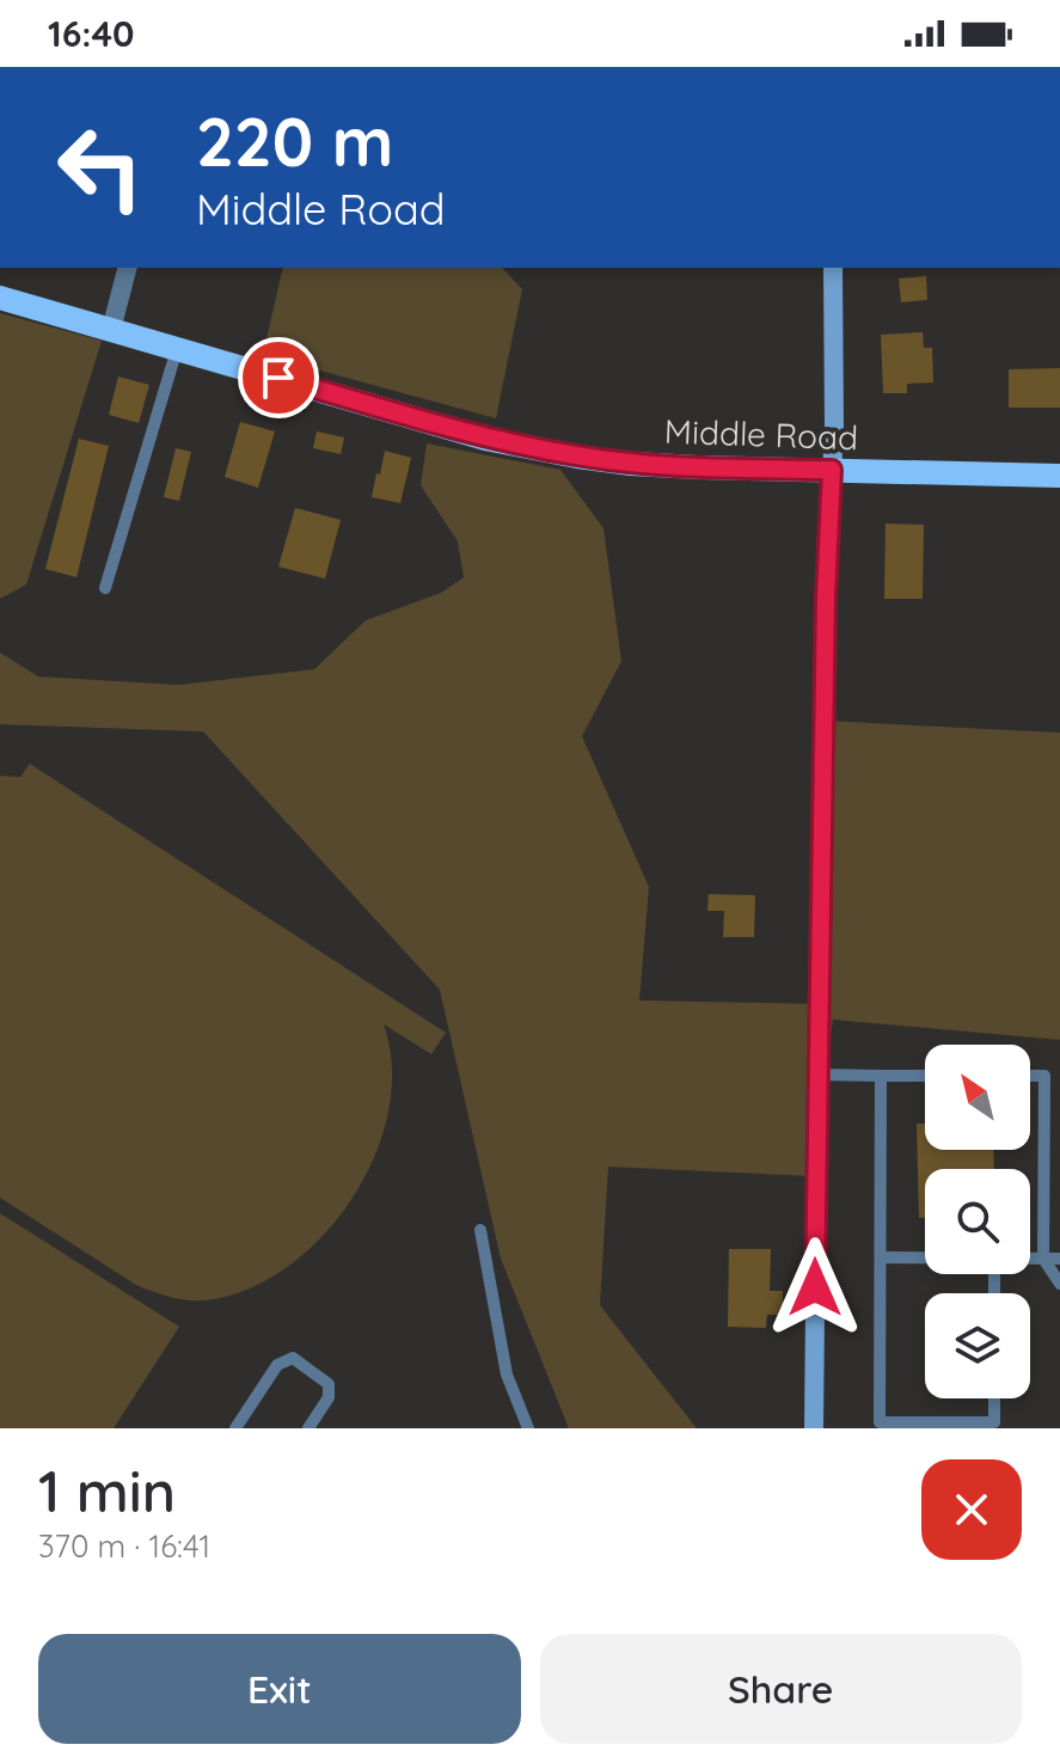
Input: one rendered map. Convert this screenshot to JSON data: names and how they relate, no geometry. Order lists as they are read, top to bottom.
{
  "streets": {
    "main road": ["Middle Road"]
  },
  "north": "top left",
  "page": {
    "status": "16:40",
    "turn": ["220 m", "Middle Road"],
    "heading": ["1 min", "370 m · 16:41"],
    "buttons": ["Exit", "Share"]
  }
}
